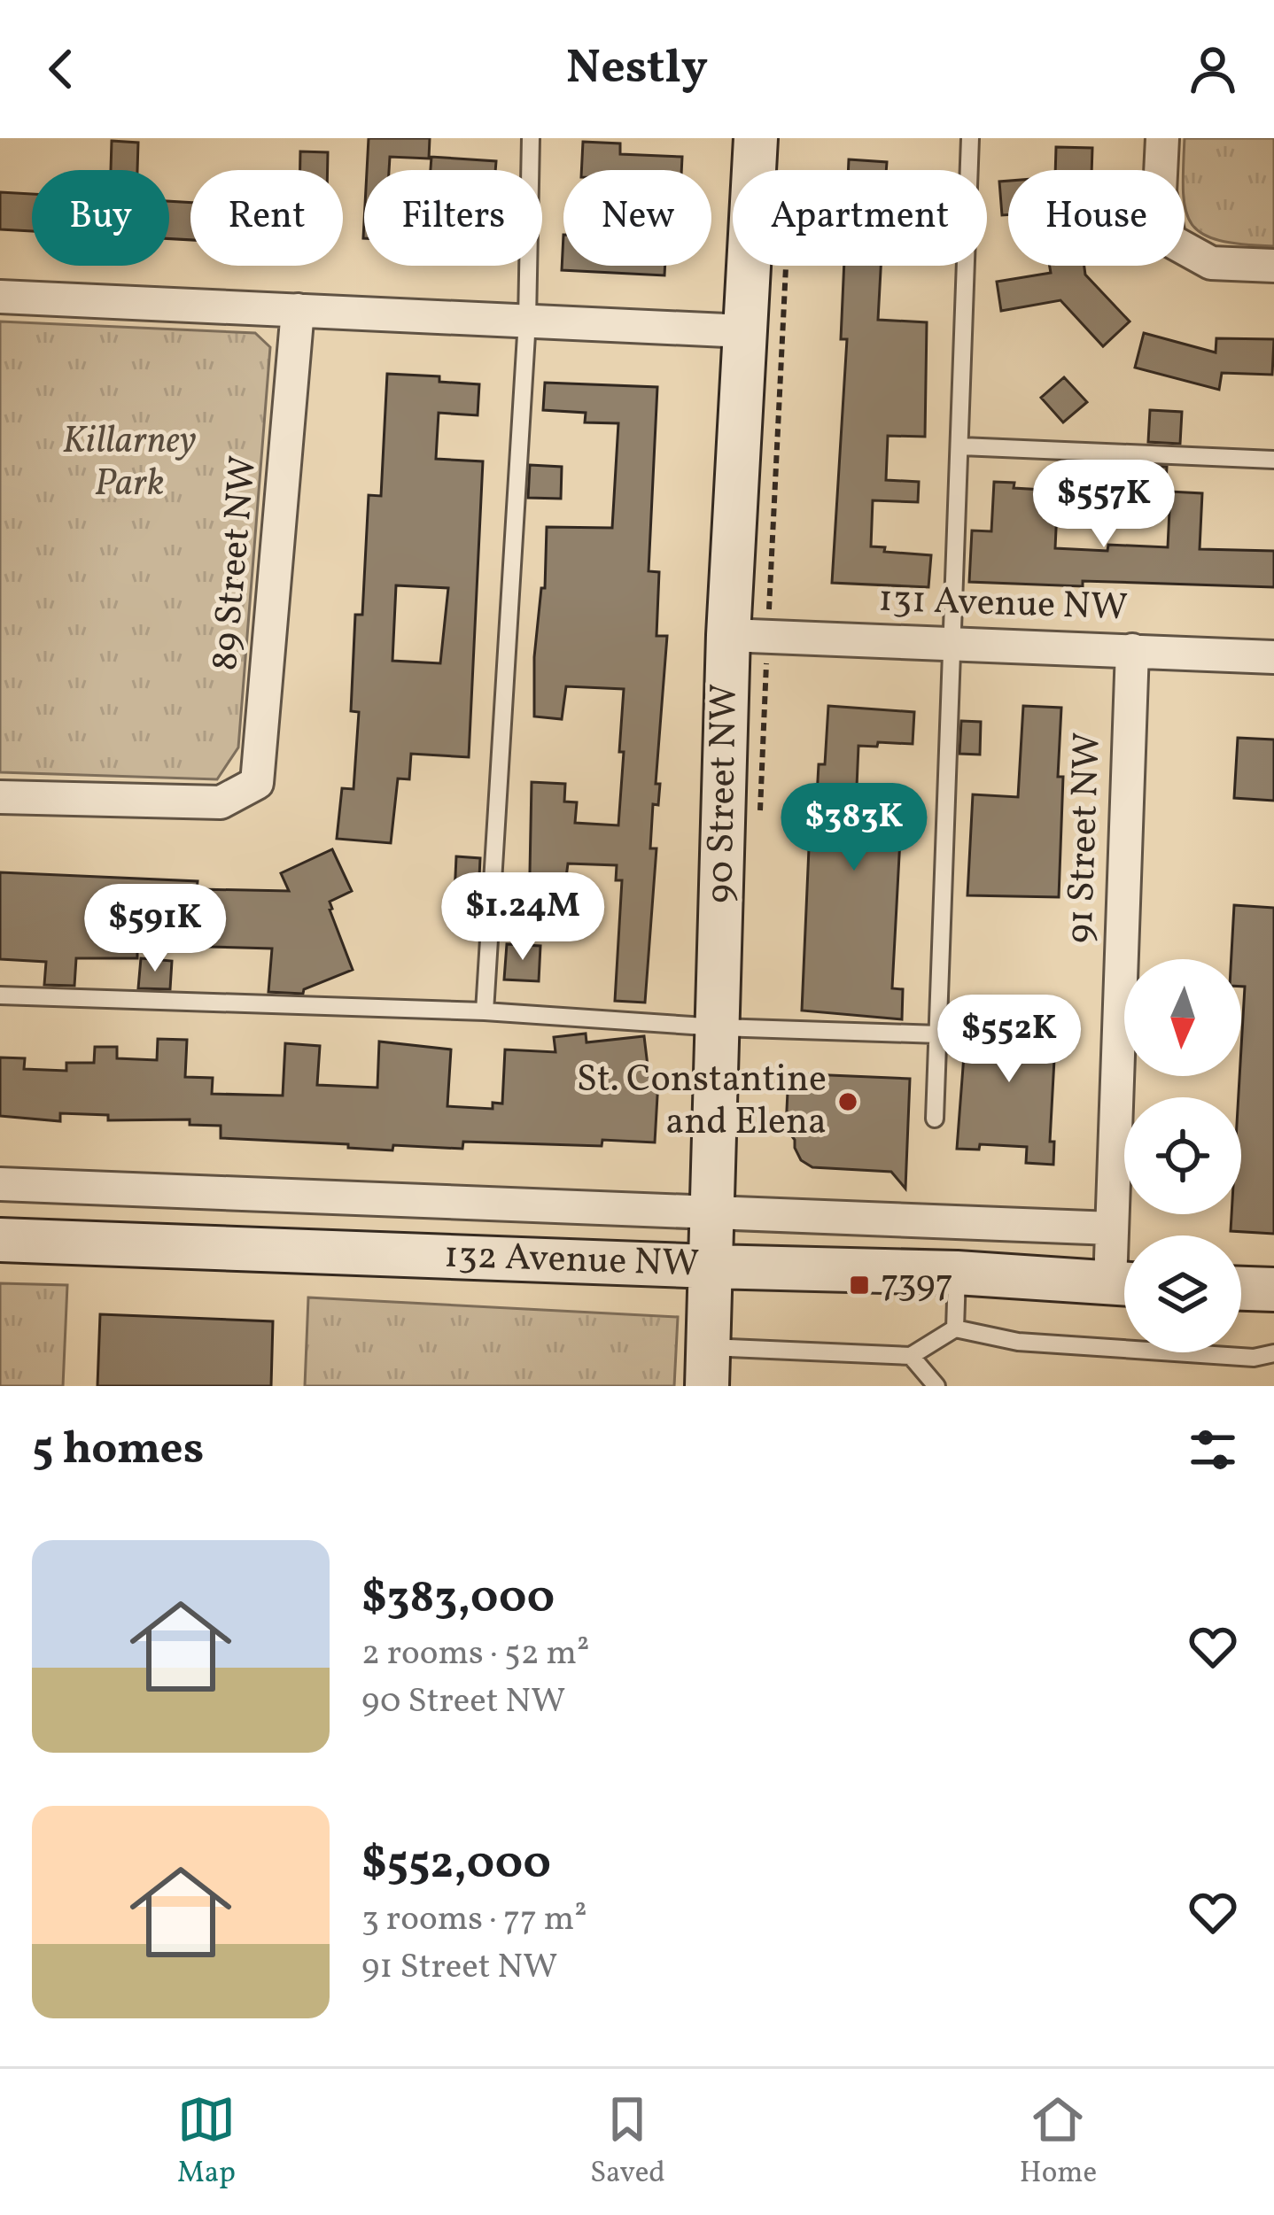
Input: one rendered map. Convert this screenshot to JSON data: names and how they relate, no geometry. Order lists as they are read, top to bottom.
{
  "streets": {
    "street": [
      "89 Street NW",
      "131 Avenue NW",
      "90 Street NW",
      "91 Street NW",
      "132 Avenue NW"
    ]
  },
  "crossings": [
    ["131 Avenue NW", "90 Street NW"],
    ["131 Avenue NW", "91 Street NW"],
    ["90 Street NW", "132 Avenue NW"],
    ["91 Street NW", "132 Avenue NW"]
  ],
  "parks": ["Killarney Park"],
  "places": {
    "other": ["St. Constantine and Elena"],
    "transit": ["7397"]
  },
  "north": "bottom",
  "page": {
    "header": "Nestly",
    "chip": [
      "Buy",
      "Rent",
      "Filters",
      "New",
      "Apartment",
      "House"
    ],
    "price": [
      "$557K",
      "$383K",
      "$1.24M",
      "$591K",
      "$552K"
    ],
    "heading": "5 homes",
    "list": [
      {
        "name": "$383,000",
        "note": "2 rooms · 52 m² · 90 Street NW"
      },
      {
        "name": "$552,000",
        "note": "3 rooms · 77 m² · 91 Street NW"
      }
    ],
    "tabs": ["Map", "Saved", "Home"]
  }
}
